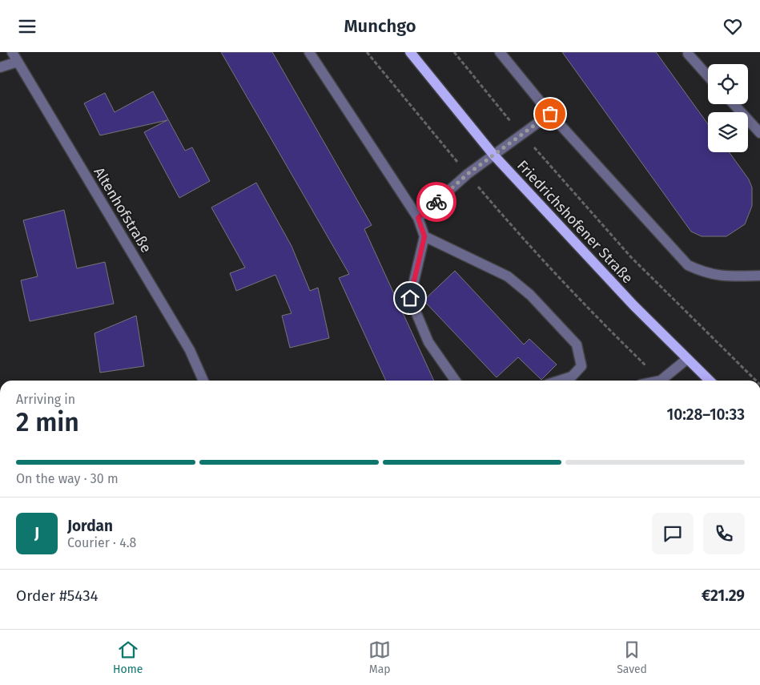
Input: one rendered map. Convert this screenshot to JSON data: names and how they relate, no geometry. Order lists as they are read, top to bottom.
{
  "streets": {
    "main road": ["Friedrichshofener Straße"],
    "street": ["Altenhofstraße"]
  },
  "page": {
    "header": "Munchgo",
    "heading": ["2 min", "Arriving in", "10:28–10:33"],
    "panel": [
      "Jordan",
      "Courier · 4.8",
      "Order #5434",
      "€21.29"
    ],
    "bar": "On the way · 30 m",
    "round": "J",
    "tabs": ["Home", "Map", "Saved"]
  }
}
